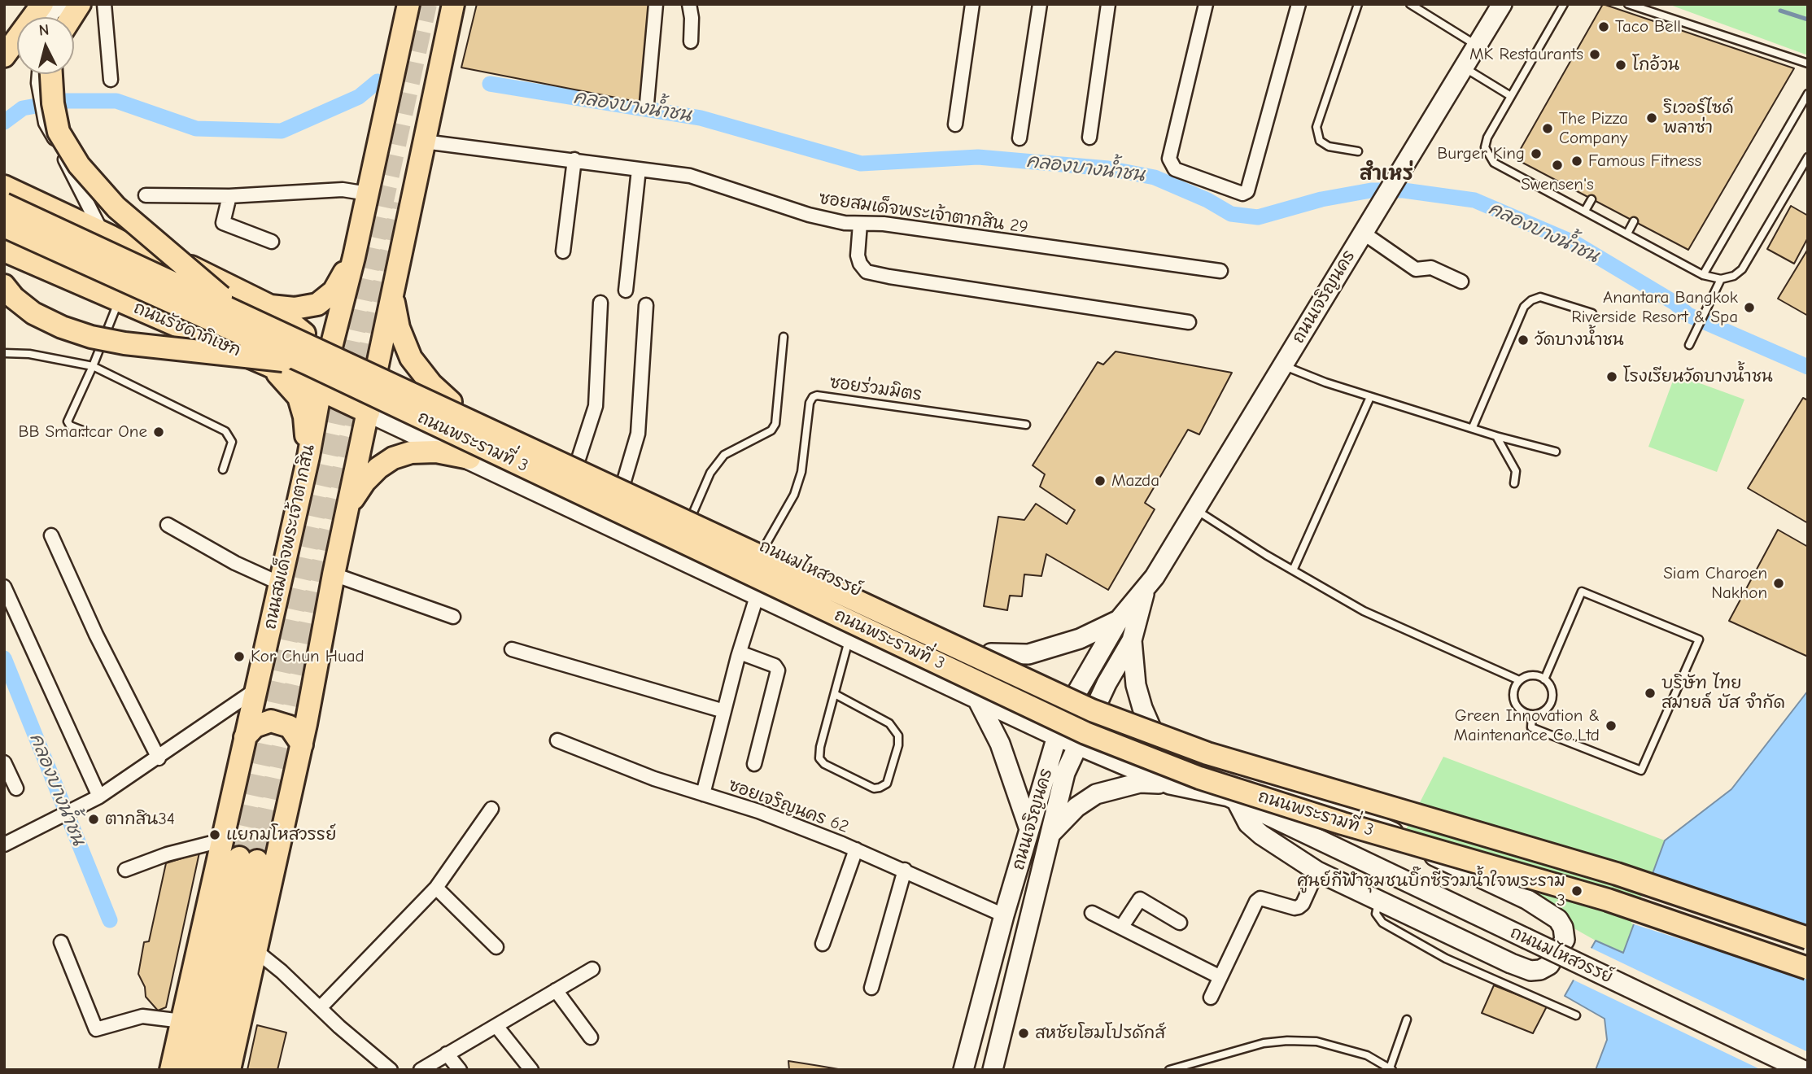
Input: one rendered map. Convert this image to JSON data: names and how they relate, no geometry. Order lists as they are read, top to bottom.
{
  "streets": {
    "main road": [
      "ถนนเจริญนคร",
      "ถนนรัชดาภิเษก",
      "ถนนพระรามที่ 3",
      "ถนนสมเด็จพระเจ้าตากสิน",
      "ถนนมไหสวรรย์"
    ],
    "street": ["ซอยสมเด็จพระเจ้าตากสิน 29", "ซอยเจริญนคร 62"],
    "lane": ["ซอยร่วมมิตร"]
  },
  "crossings": [
    ["ถนนเจริญนคร", "ถนนมไหสวรรย์"],
    ["ถนนเจริญนคร", "ซอยเจริญนคร 62"],
    ["ถนนรัชดาภิเษก", "ถนนสมเด็จพระเจ้าตากสิน"],
    ["ถนนรัชดาภิเษก", "ถนนมไหสวรรย์"],
    ["ซอยร่วมมิตร", "ถนนมไหสวรรย์"]
  ],
  "districts": ["สำเหร่"],
  "water": ["คลองบางน้ำชน"],
  "places": [
    "Taco Bell",
    "MK Restaurants",
    "โกอ้วน",
    "ริเวอร์ไซด์ พลาซ่า",
    "The Pizza Company",
    "Burger King",
    "Famous Fitness",
    "Swensen's",
    "Anantara Bangkok Riverside Resort & Spa",
    "วัดบางน้ำชน",
    "โรงเรียนวัดบางน้ำชน",
    "BB Smartcar One",
    "Mazda",
    "Siam Charoen Nakhon",
    "Kor Chun Huad",
    "บริษัท ไทย สมายล์ บัส จำกัด",
    "Green Innovation & Maintenance Co.,Ltd",
    "ตากสิน34",
    "แยกมโหสวรรย์",
    "ศูนย์กีฬาชุมชนบิ๊กซีรวมน้ำใจพระราม 3",
    "สหชัยโฮมโปรดักส์"
  ],
  "north": "top"
}
